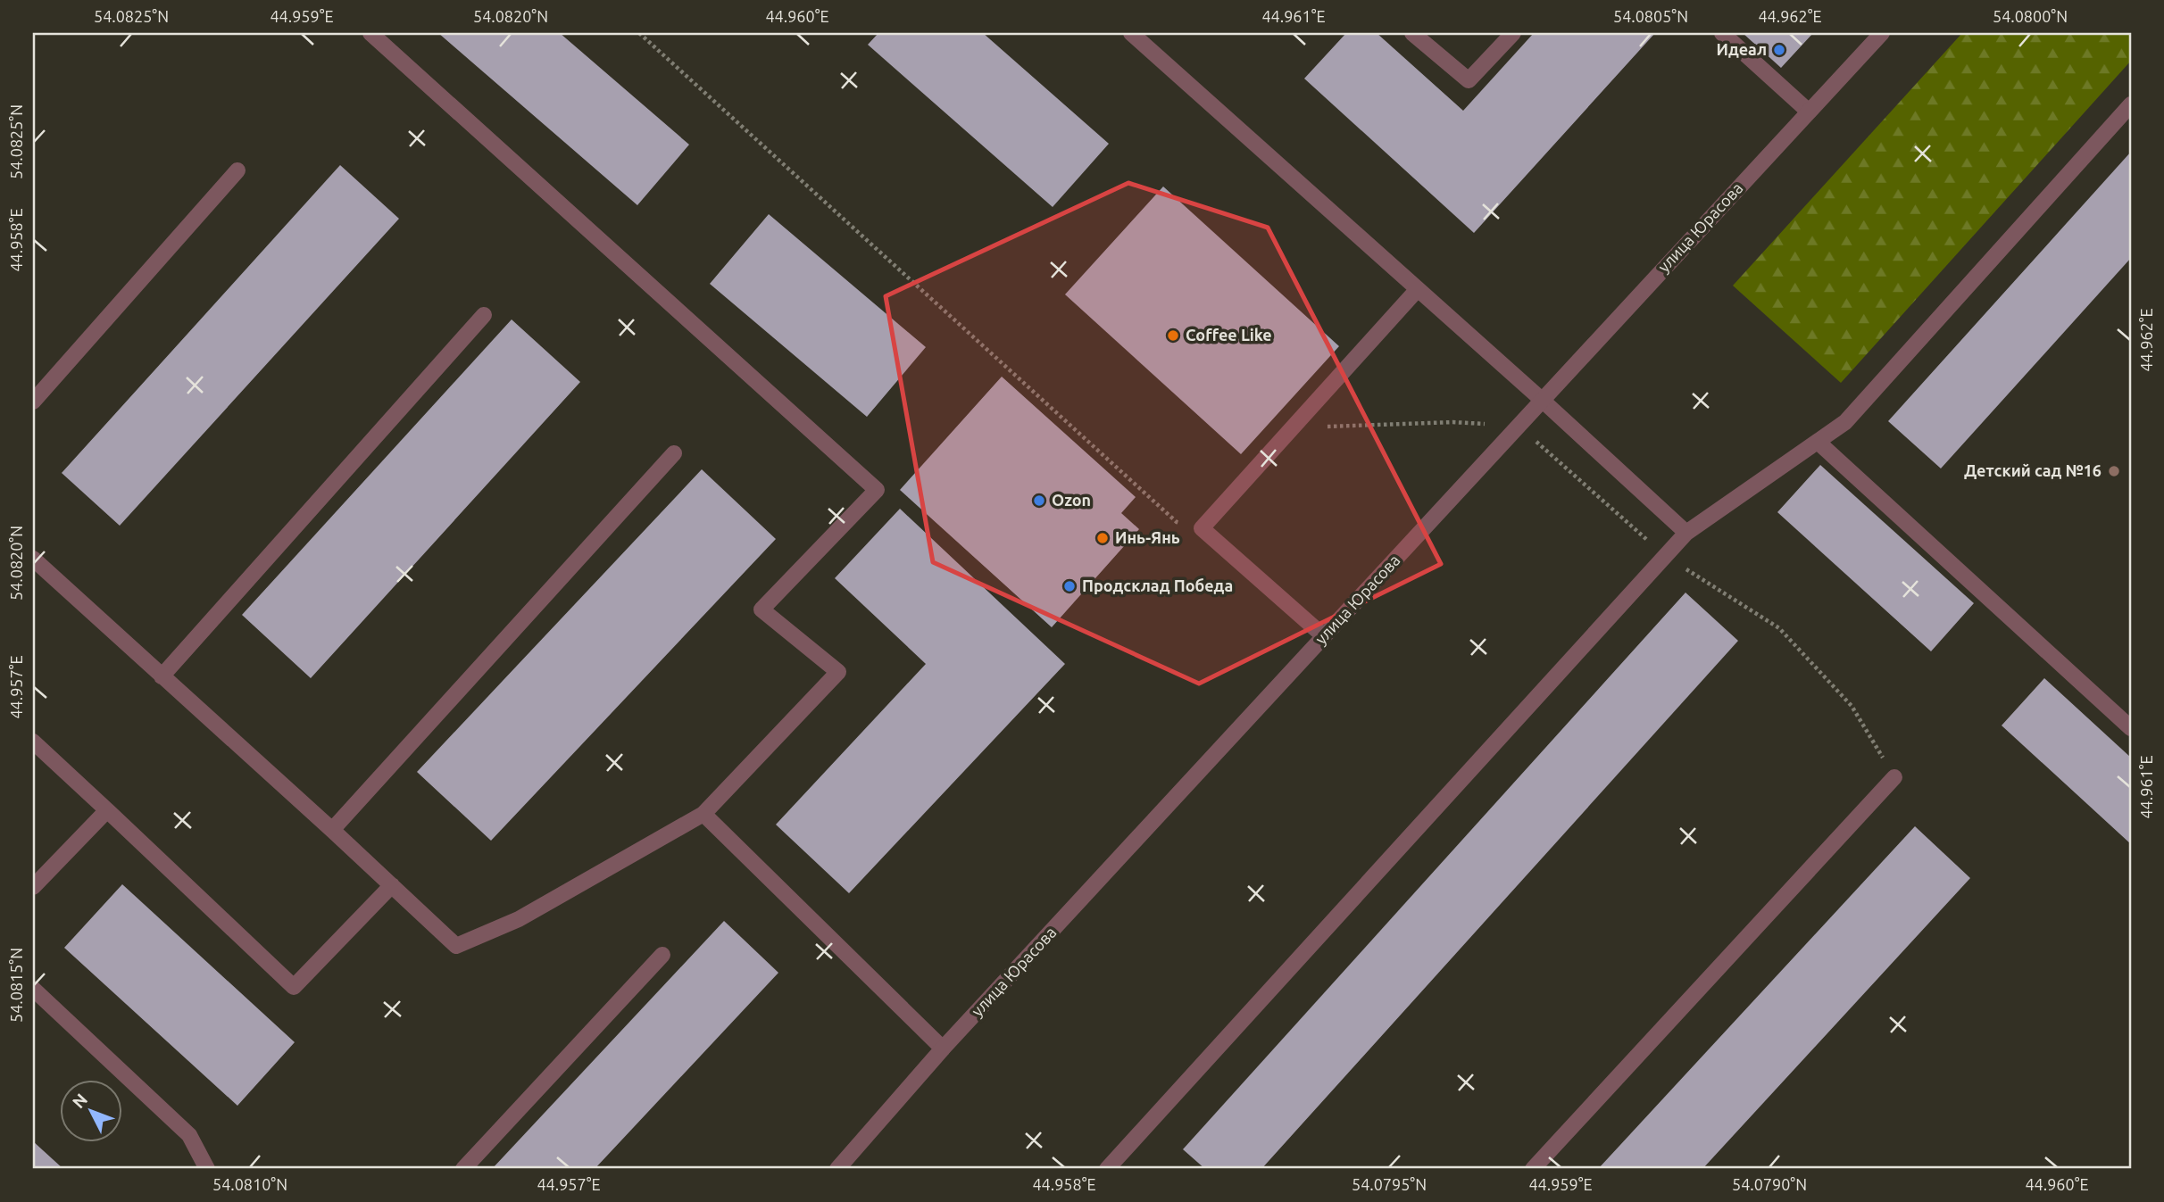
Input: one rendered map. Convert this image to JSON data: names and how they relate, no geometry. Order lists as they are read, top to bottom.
{
  "streets": {
    "street": ["улица Юрасова"]
  },
  "places": [
    "Идеал",
    "Coffee Like",
    "Детский сад №16",
    "Ozon",
    "Инь-Янь",
    "Продсклад Победа"
  ],
  "north": "top left",
  "coordinates": [
    "54.0825°N",
    "44.959°E",
    "54.0820°N",
    "44.960°E",
    "44.961°E",
    "54.0805°N",
    "44.962°E",
    "54.0800°N",
    "44.958°E",
    "44.957°E",
    "54.0815°N",
    "54.0810°N",
    "54.0795°N",
    "54.0790°N"
  ]
}
